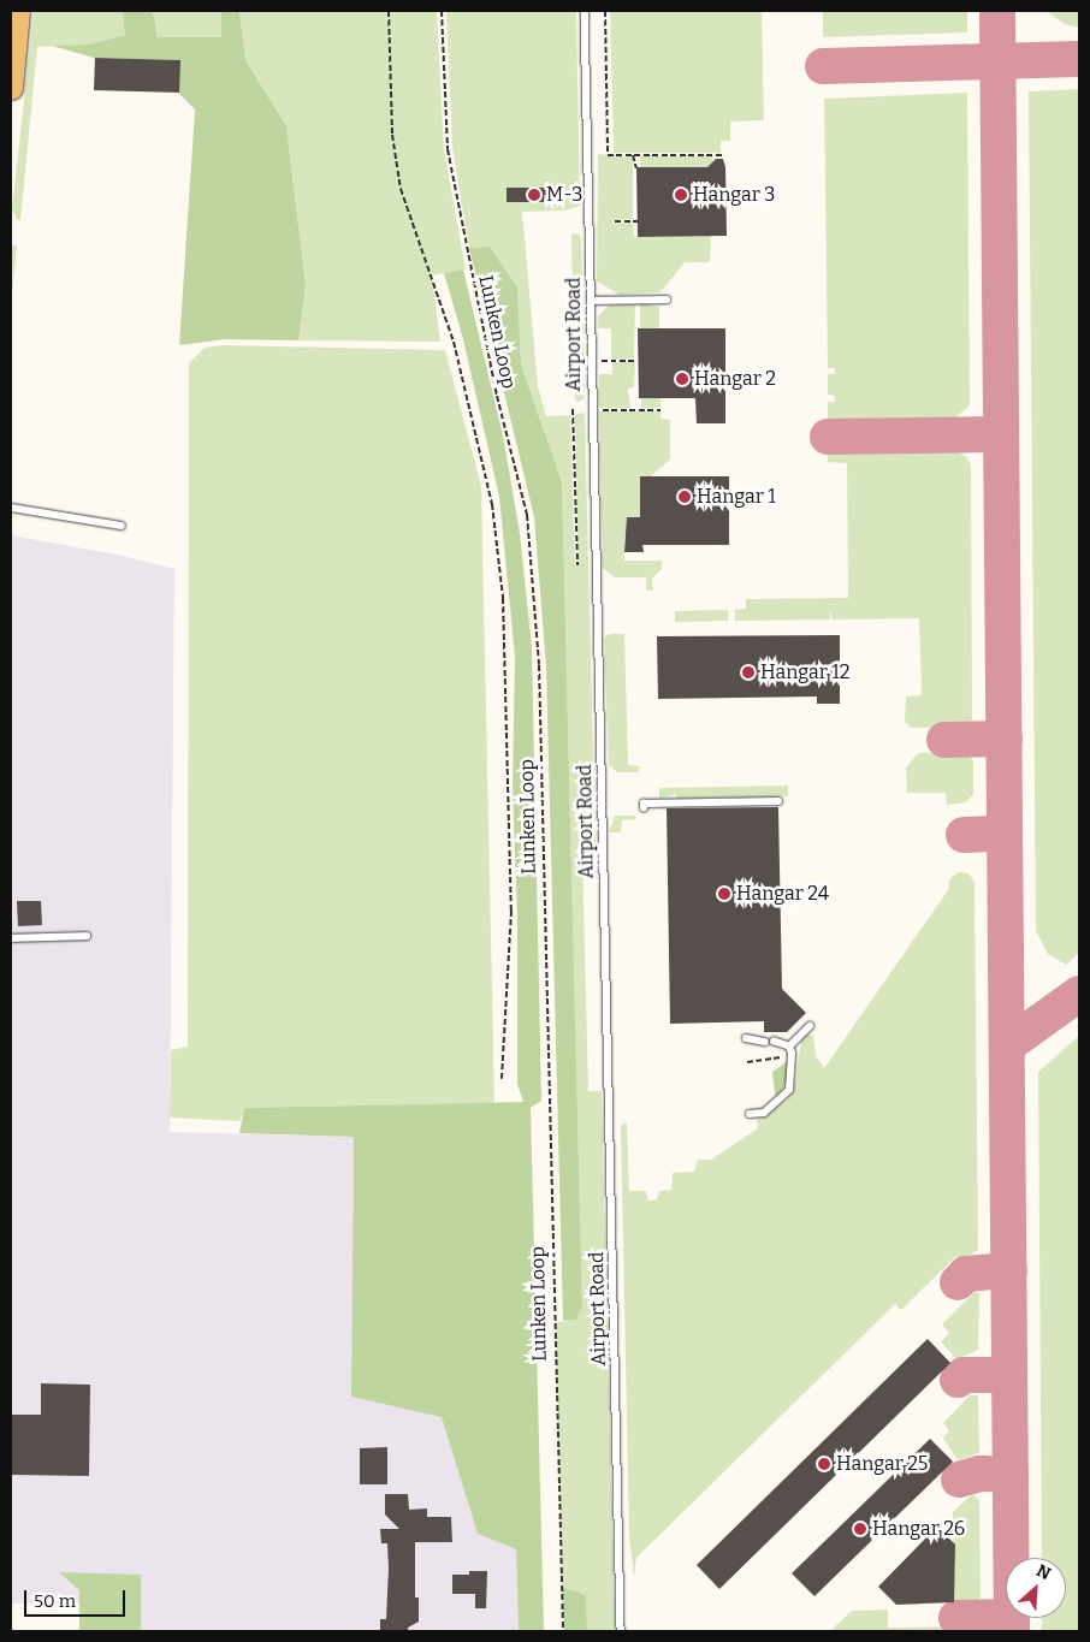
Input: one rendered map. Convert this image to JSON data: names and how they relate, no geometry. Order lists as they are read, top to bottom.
{
  "streets": {
    "lane": ["Airport Road"],
    "path": ["Lunken Loop"]
  },
  "places": [
    "M-3",
    "Hangar 3",
    "Hangar 2",
    "Hangar 1",
    "Hangar 12",
    "Hangar 24",
    "Hangar 25",
    "Hangar 26"
  ],
  "scale_bar": "50 m",
  "north": "top right"
}
